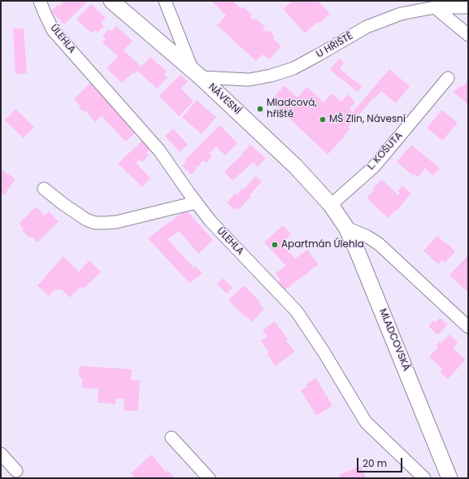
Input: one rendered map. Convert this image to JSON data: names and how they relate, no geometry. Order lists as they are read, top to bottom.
{
  "streets": {
    "street": [
      "ÚLEHLA",
      "U HŘIŠTĚ",
      "NÁVESNÍ",
      "L. KOŠUTA",
      "MLADCOVSKÁ"
    ]
  },
  "crossings": [
    ["U HŘIŠTĚ", "NÁVESNÍ"],
    ["NÁVESNÍ", "L. KOŠUTA"],
    ["NÁVESNÍ", "MLADCOVSKÁ"],
    ["L. KOŠUTA", "MLADCOVSKÁ"]
  ],
  "places": ["Mladcová, hřiště", "MŠ Zlín, Návesní", "Apartmán Úlehla"],
  "scale_bar": "20 m"
}
